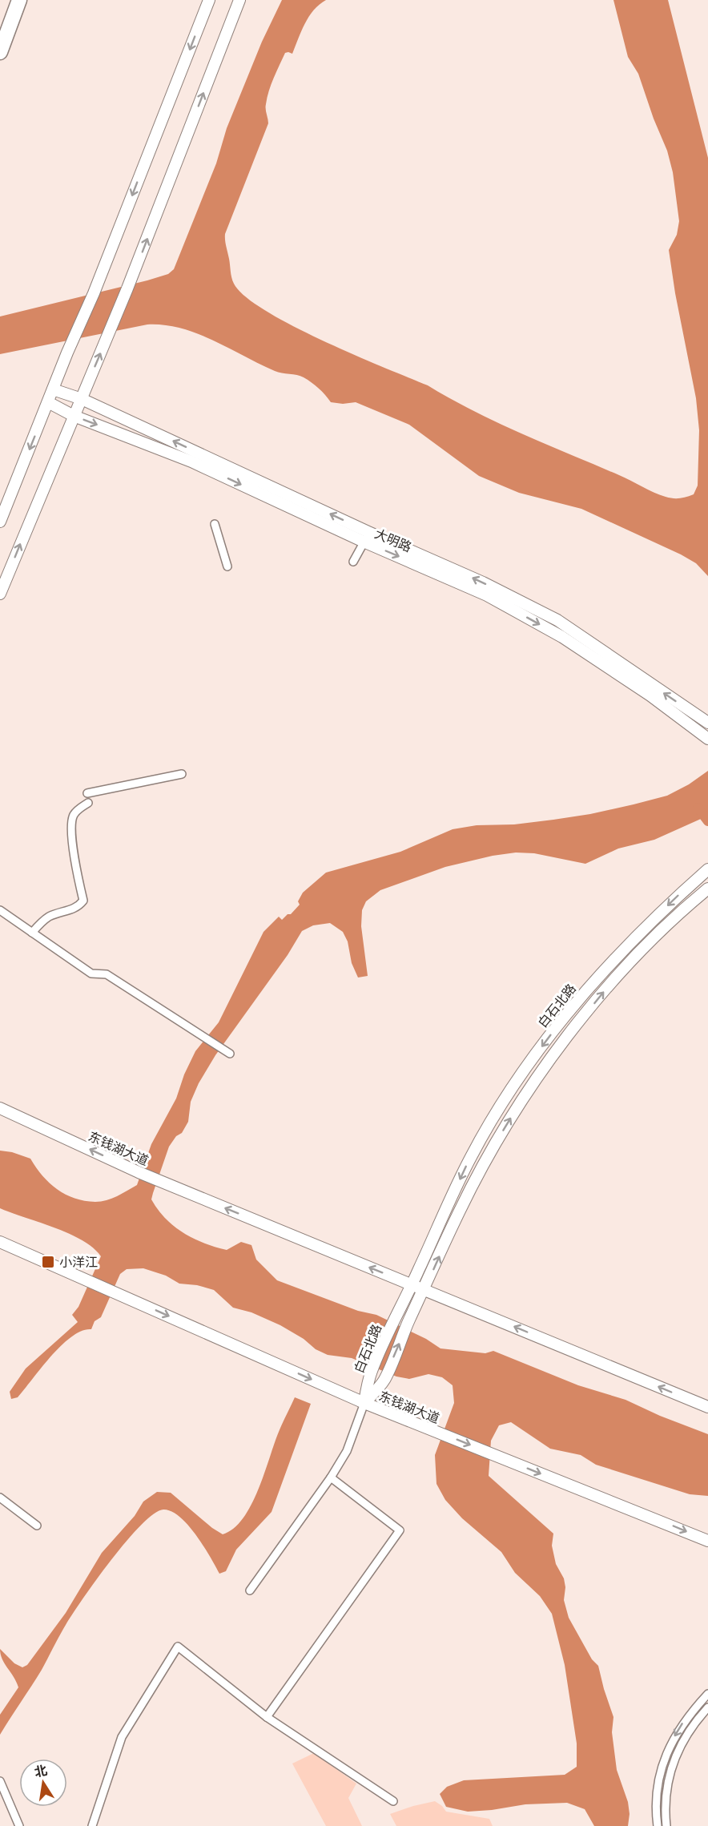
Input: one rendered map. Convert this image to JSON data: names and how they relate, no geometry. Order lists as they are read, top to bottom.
{
  "streets": {
    "main road": ["大明路", "白石北路", "东钱湖大道"]
  },
  "crossings": [
    ["白石北路", "东钱湖大道"]
  ],
  "places": {
    "transit": ["小洋江"]
  },
  "north": "top"
}
